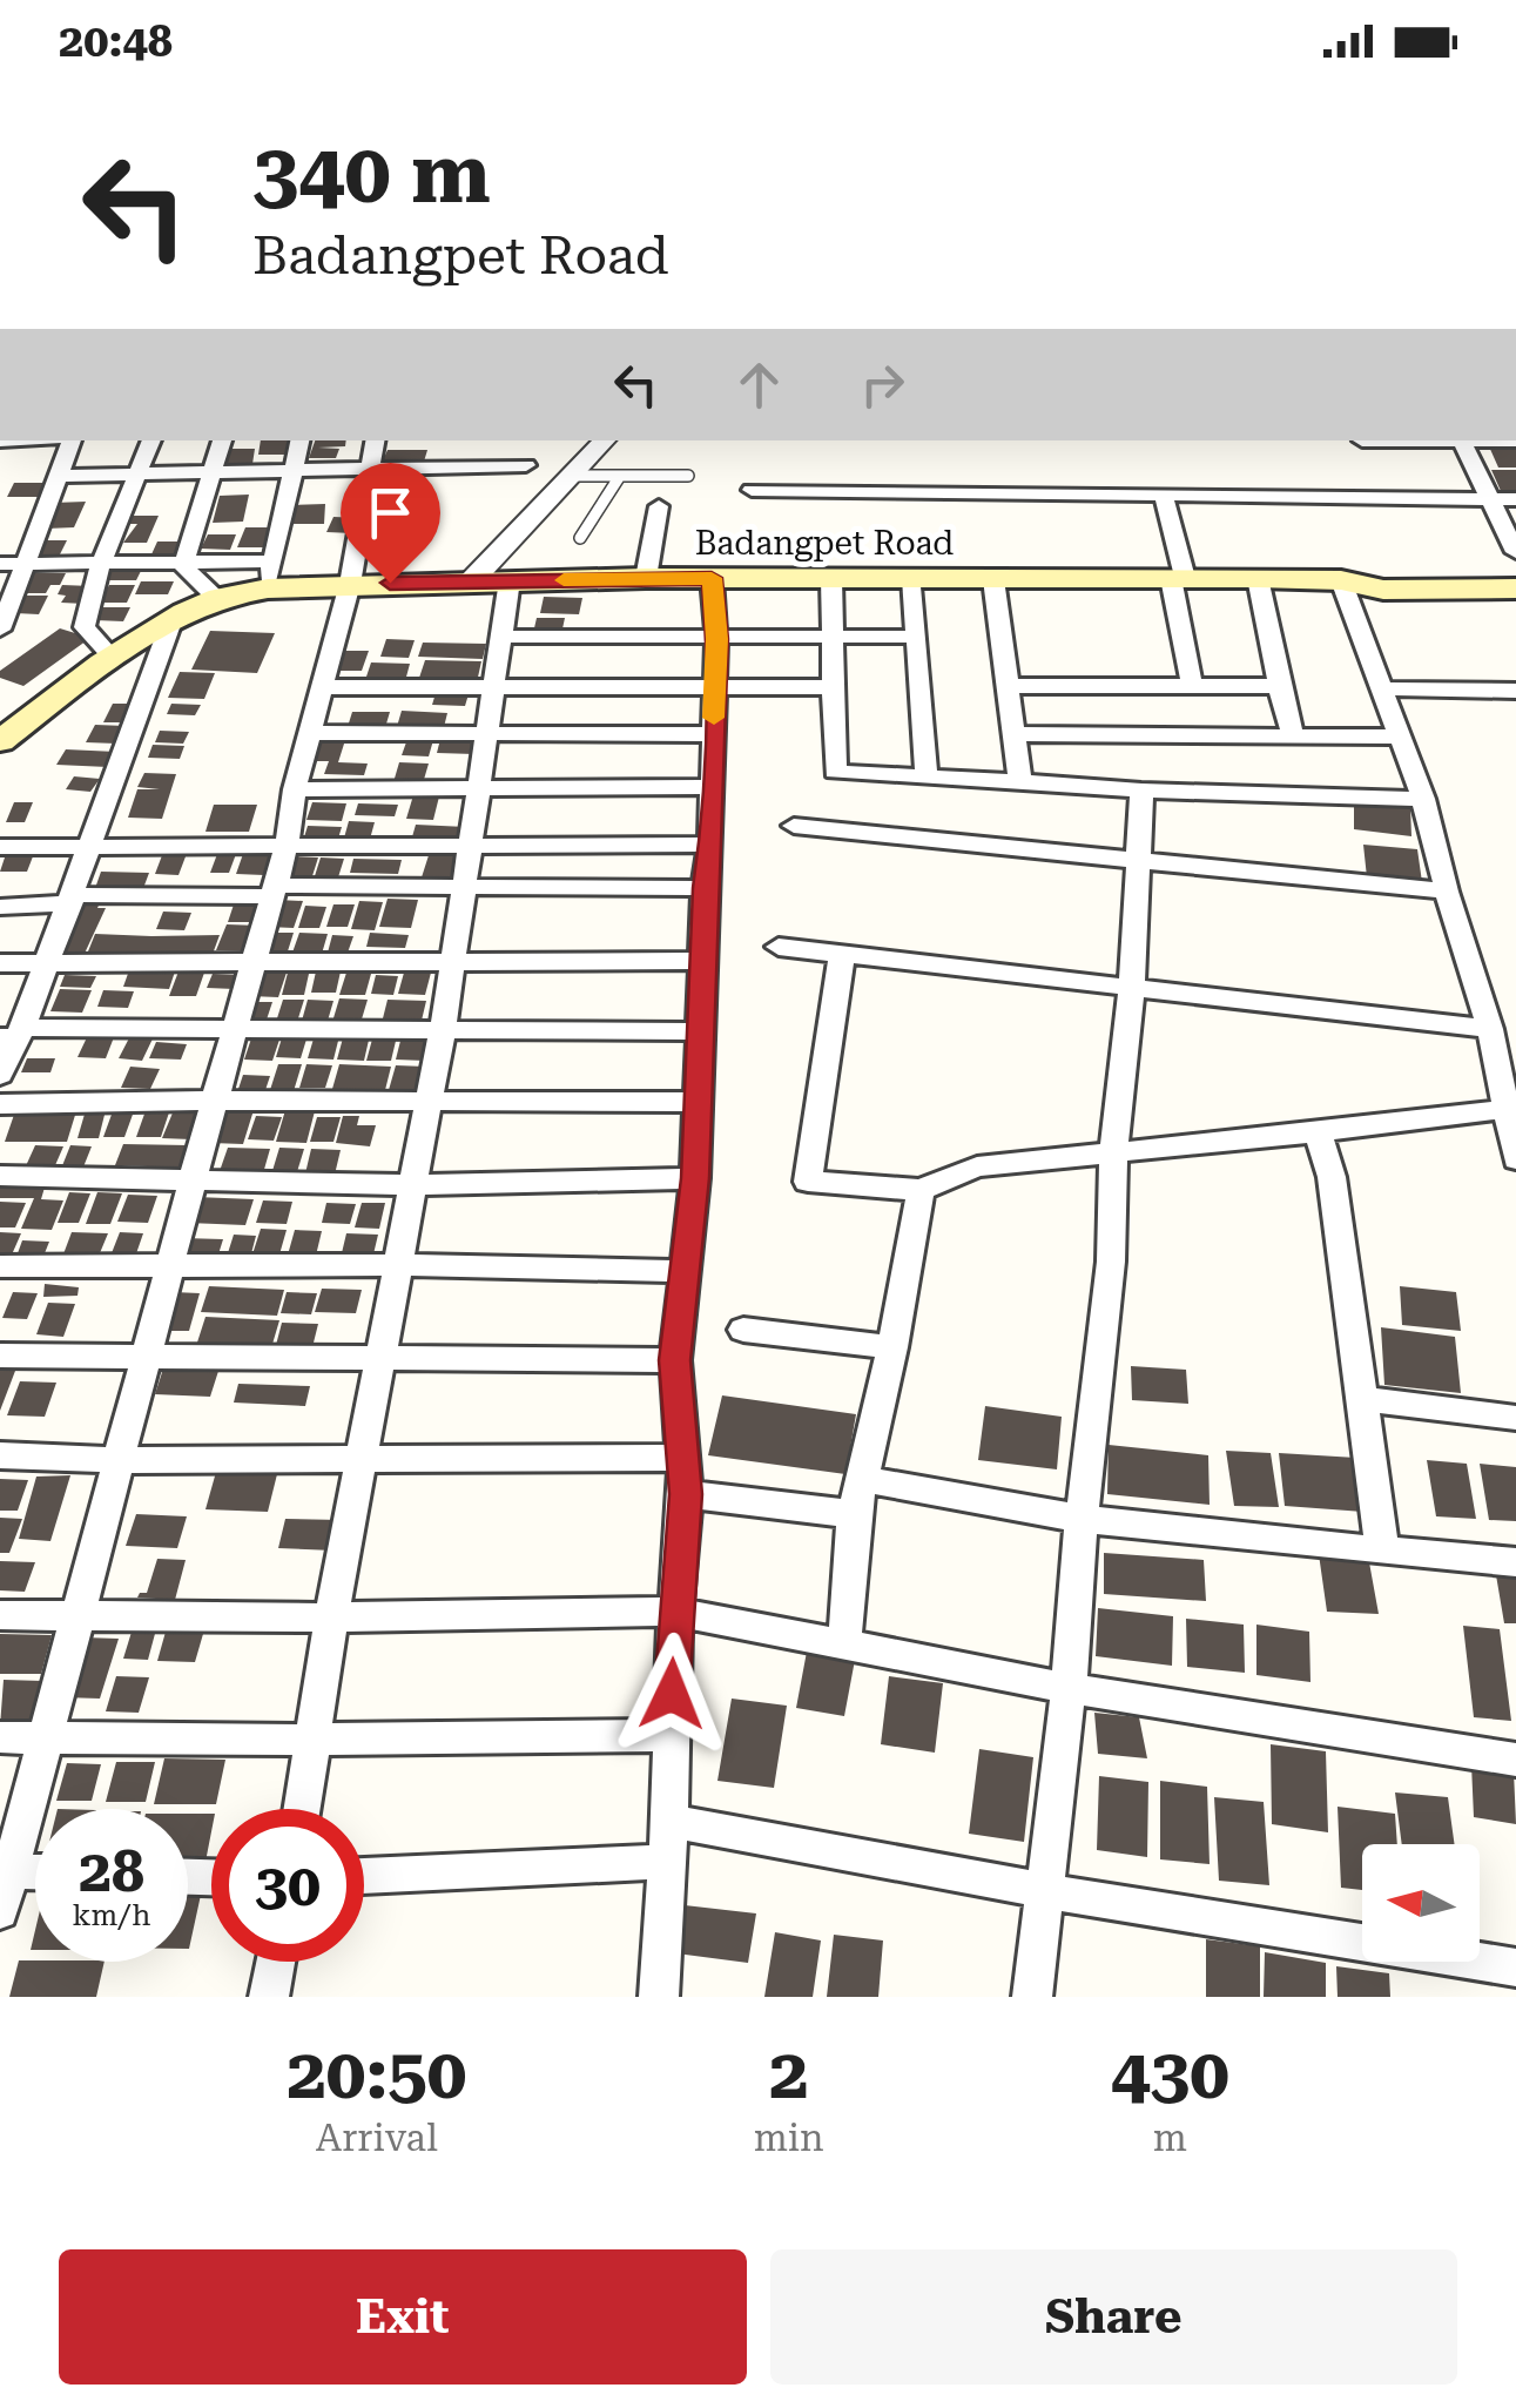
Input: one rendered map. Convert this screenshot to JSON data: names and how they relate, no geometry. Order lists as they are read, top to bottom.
{
  "streets": {
    "main road": ["Badangpet Road"]
  },
  "north": "left",
  "page": {
    "status": "20:48",
    "turn": ["340 m", "Badangpet Road"],
    "speed": "28 km/h",
    "limit": "30",
    "eta": [
      "20:50",
      "Arrival",
      "2",
      "min",
      "430",
      "m"
    ],
    "buttons": ["Exit", "Share"]
  }
}
